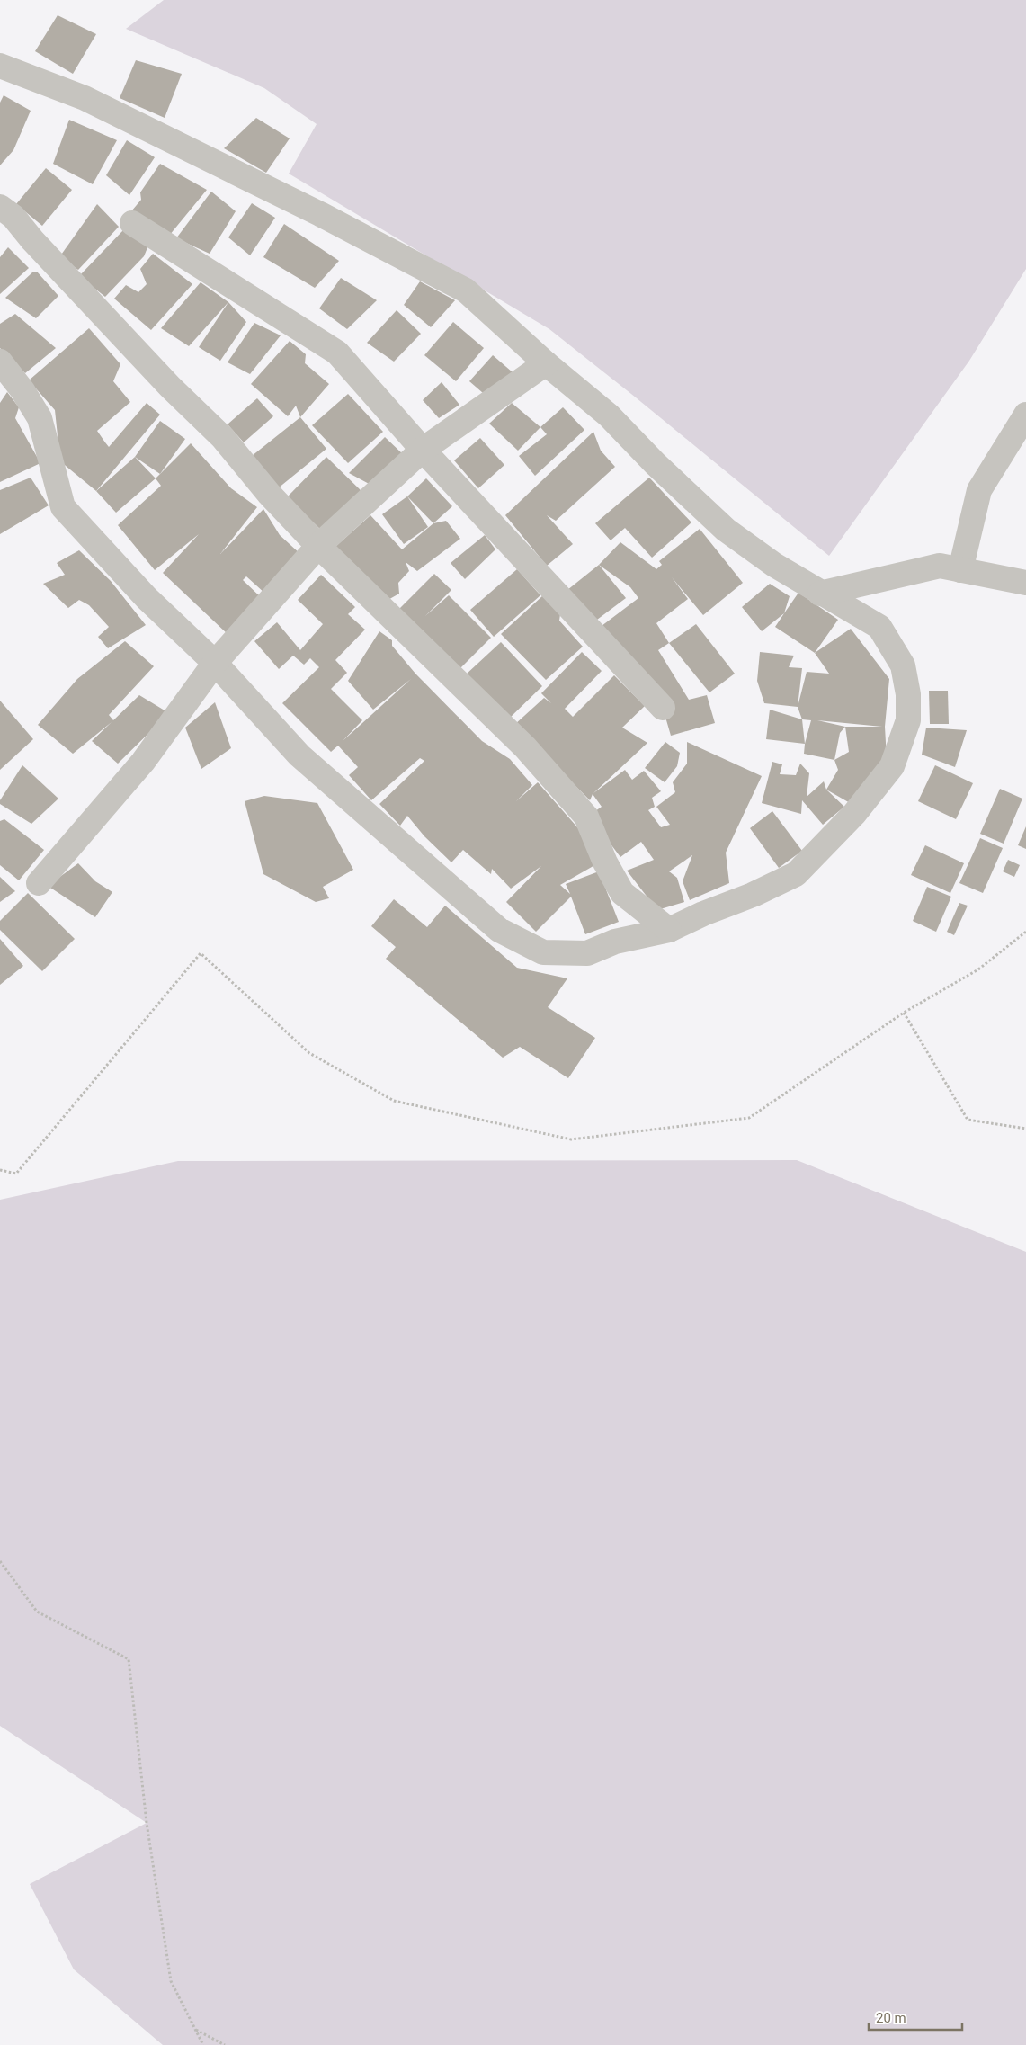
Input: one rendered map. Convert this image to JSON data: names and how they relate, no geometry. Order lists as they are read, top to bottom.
{
  "scale_bar": "20 m"
}
